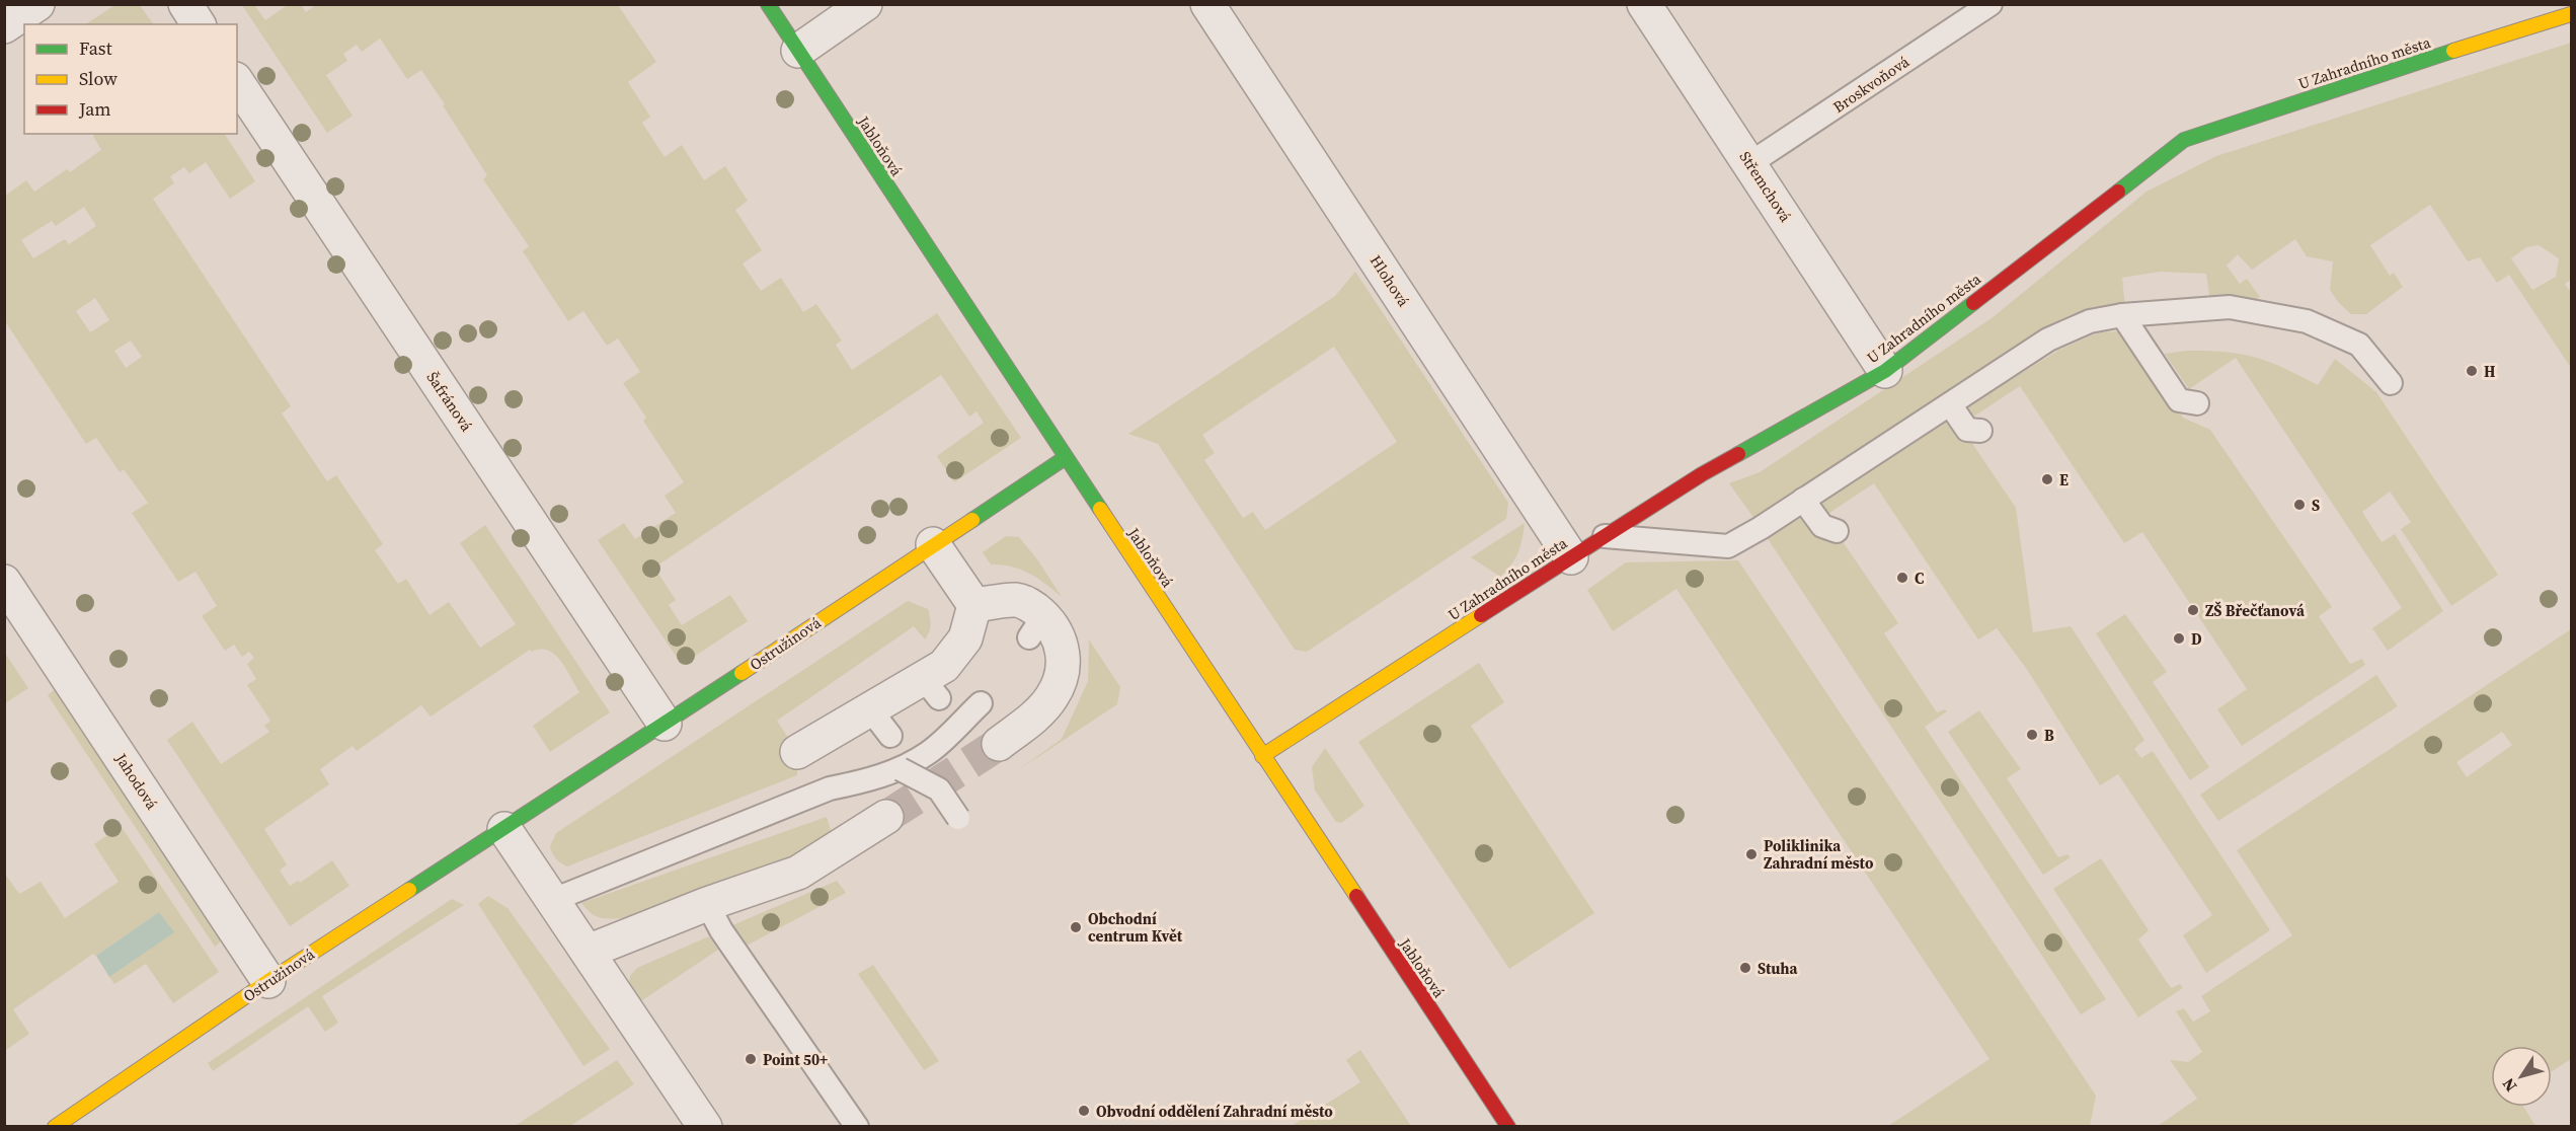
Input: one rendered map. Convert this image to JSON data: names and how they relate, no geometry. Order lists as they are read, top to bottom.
{
  "streets": {
    "street": [
      "U Zahradního města",
      "Jabloňová",
      "Střemchová",
      "Hlohová",
      "Šafránová",
      "Ostružinová",
      "Jahodová"
    ],
    "lane": ["Broskvoňová"]
  },
  "crossings": [
    ["U Zahradního města", "Jabloňová"],
    ["U Zahradního města", "Střemchová"],
    ["U Zahradního města", "Hlohová"],
    ["Broskvoňová", "Střemchová"],
    ["Jabloňová", "Ostružinová"],
    ["Šafránová", "Ostružinová"],
    ["Ostružinová", "Jahodová"]
  ],
  "places": [
    "H",
    "E",
    "S",
    "C",
    "ZŠ Břečťanová",
    "D",
    "B",
    "Poliklinika Zahradní město",
    "Obchodní centrum Květ",
    "Stuha",
    "Point 50+",
    "Obvodní oddělení Zahradní město"
  ],
  "legend": ["Fast", "Slow", "Jam"],
  "north": "bottom left"
}
